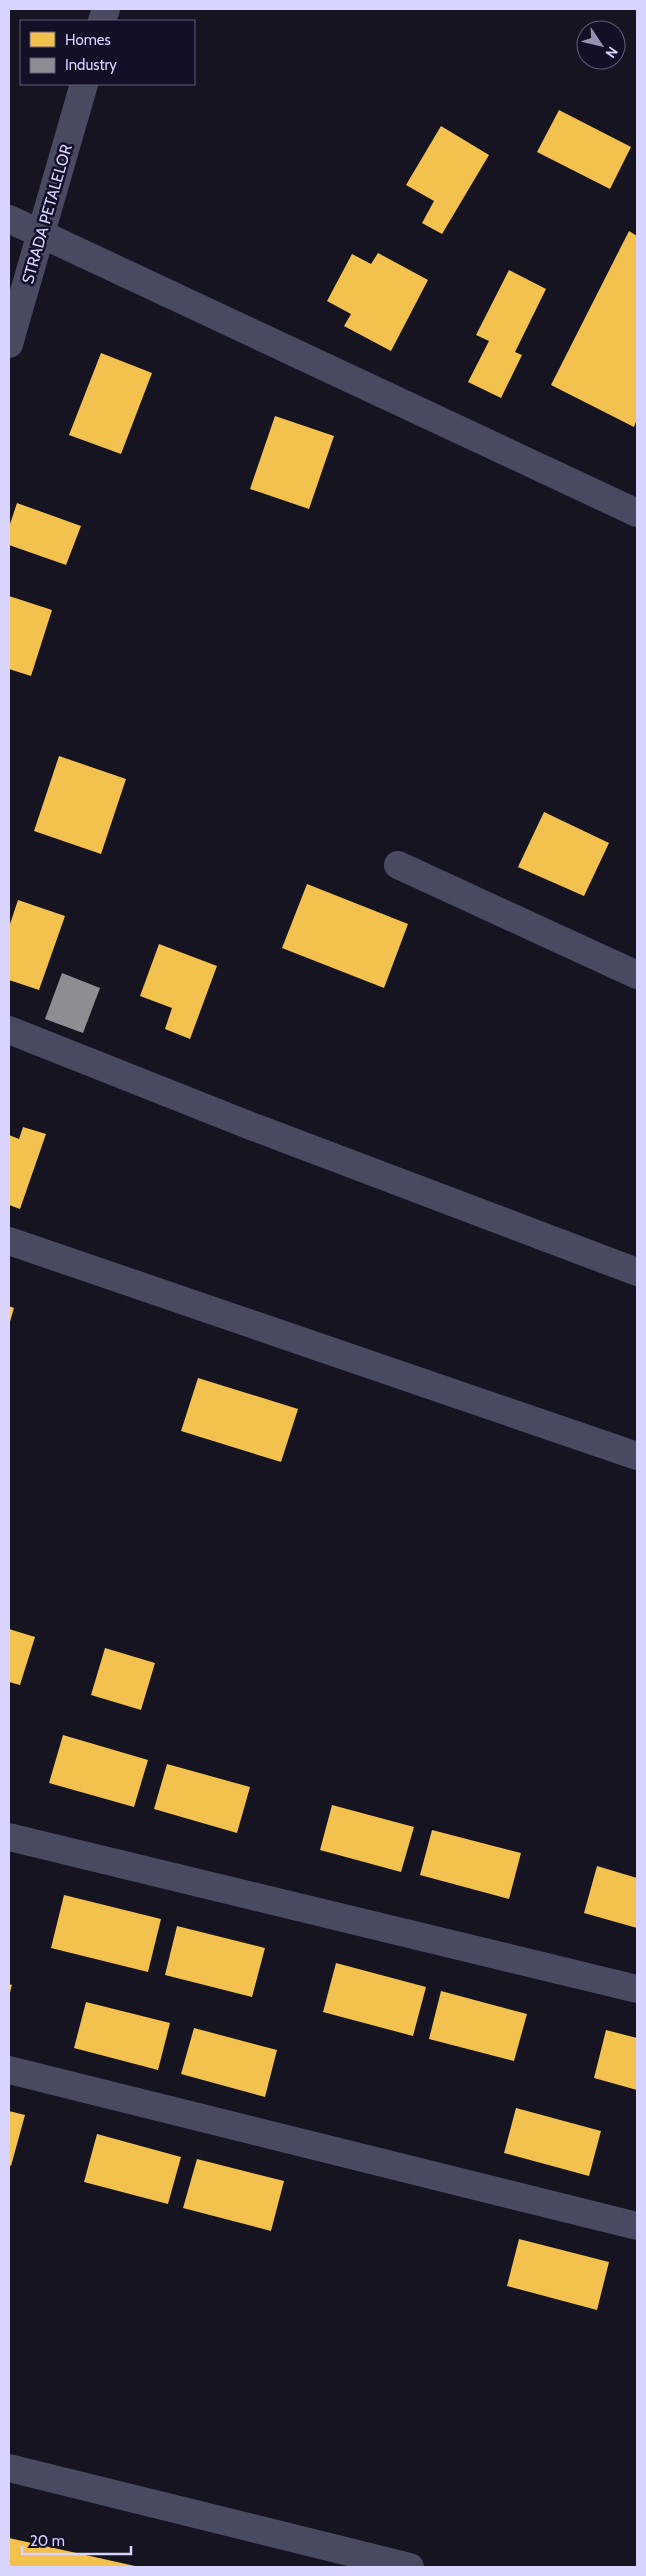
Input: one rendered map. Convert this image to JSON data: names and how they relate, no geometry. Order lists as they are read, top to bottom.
{
  "streets": {
    "street": ["STRADA PETALELOR"]
  },
  "legend": ["Homes", "Industry"],
  "scale_bar": "20 m",
  "north": "bottom right"
}
